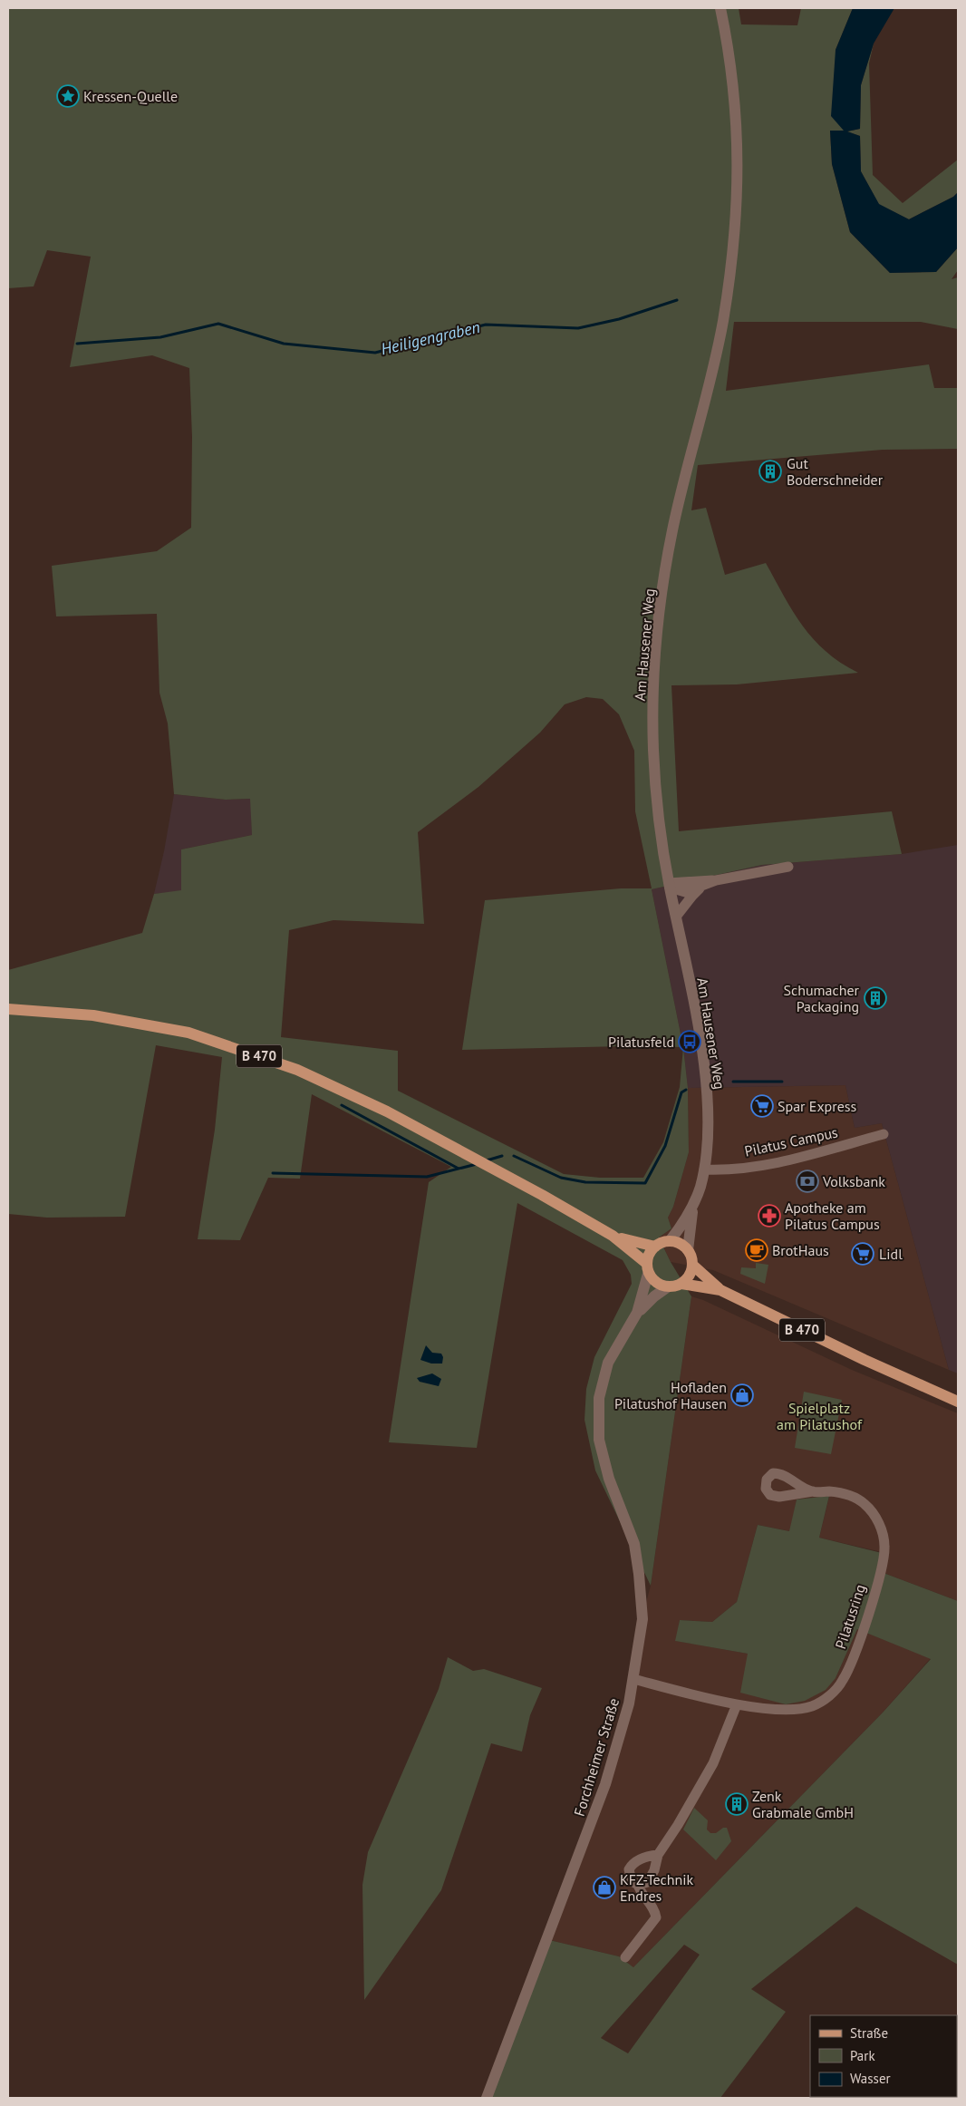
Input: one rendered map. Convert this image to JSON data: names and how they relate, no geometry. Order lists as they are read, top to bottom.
{
  "streets": {
    "main road": ["Am Hausener Weg", "B 470", "Forchheimer Straße"],
    "street": ["Pilatus Campus", "Pilatusring"]
  },
  "crossings": [
    ["Am Hausener Weg", "Pilatus Campus"],
    ["Pilatusring", "Forchheimer Straße"]
  ],
  "water": ["Heiligengraben"],
  "parks": ["Spielplatz am Pilatushof"],
  "places": {
    "place": ["Kressen-Quelle"],
    "building": ["Gut Boderschneider", "Schumacher Packaging", "Zenk Grabmale GmbH"],
    "bus stop": ["Pilatusfeld"],
    "supermarket": ["Spar Express", "Lidl"],
    "bank": ["Volksbank"],
    "pharmacy": ["Apotheke am Pilatus Campus"],
    "cafe": ["BrotHaus"],
    "shop": ["Hofladen Pilatushof Hausen", "KFZ-Technik Endres"]
  },
  "legend": ["Straße", "Park", "Wasser"]
}
